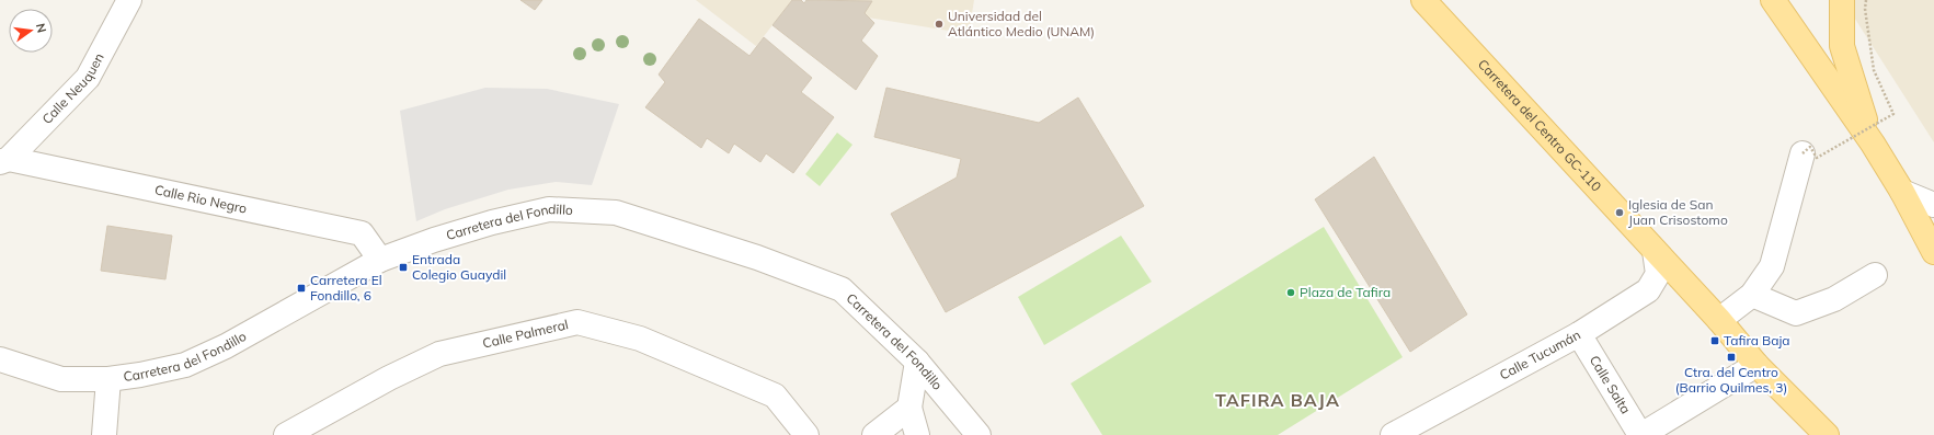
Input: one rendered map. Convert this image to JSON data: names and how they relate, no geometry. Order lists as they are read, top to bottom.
{
  "streets": {
    "main road": ["Carretera del Centro GC-110"],
    "street": [
      "Calle Neuquen",
      "Calle Rio Negro",
      "Carretera del Fondillo",
      "Calle Palmeral",
      "Calle Tucumán",
      "Calle Salta"
    ]
  },
  "crossings": [
    ["Calle Neuquen", "Calle Rio Negro"],
    ["Carretera del Centro GC-110", "Calle Tucumán"],
    ["Calle Rio Negro", "Carretera del Fondillo"],
    ["Calle Tucumán", "Calle Salta"]
  ],
  "districts": ["TAFIRA BAJA"],
  "places": {
    "other": ["Universidad del Atlántico Medio (UNAM)", "Iglesia de San Juan Crisostomo", "Plaza de Tafira"],
    "transit": [
      "Entrada Colegio Guaydil",
      "Carretera El Fondillo, 6",
      "Tafira Baja",
      "Ctra. del Centro (Barrio Quilmes, 3)"
    ]
  },
  "north": "right"
}
